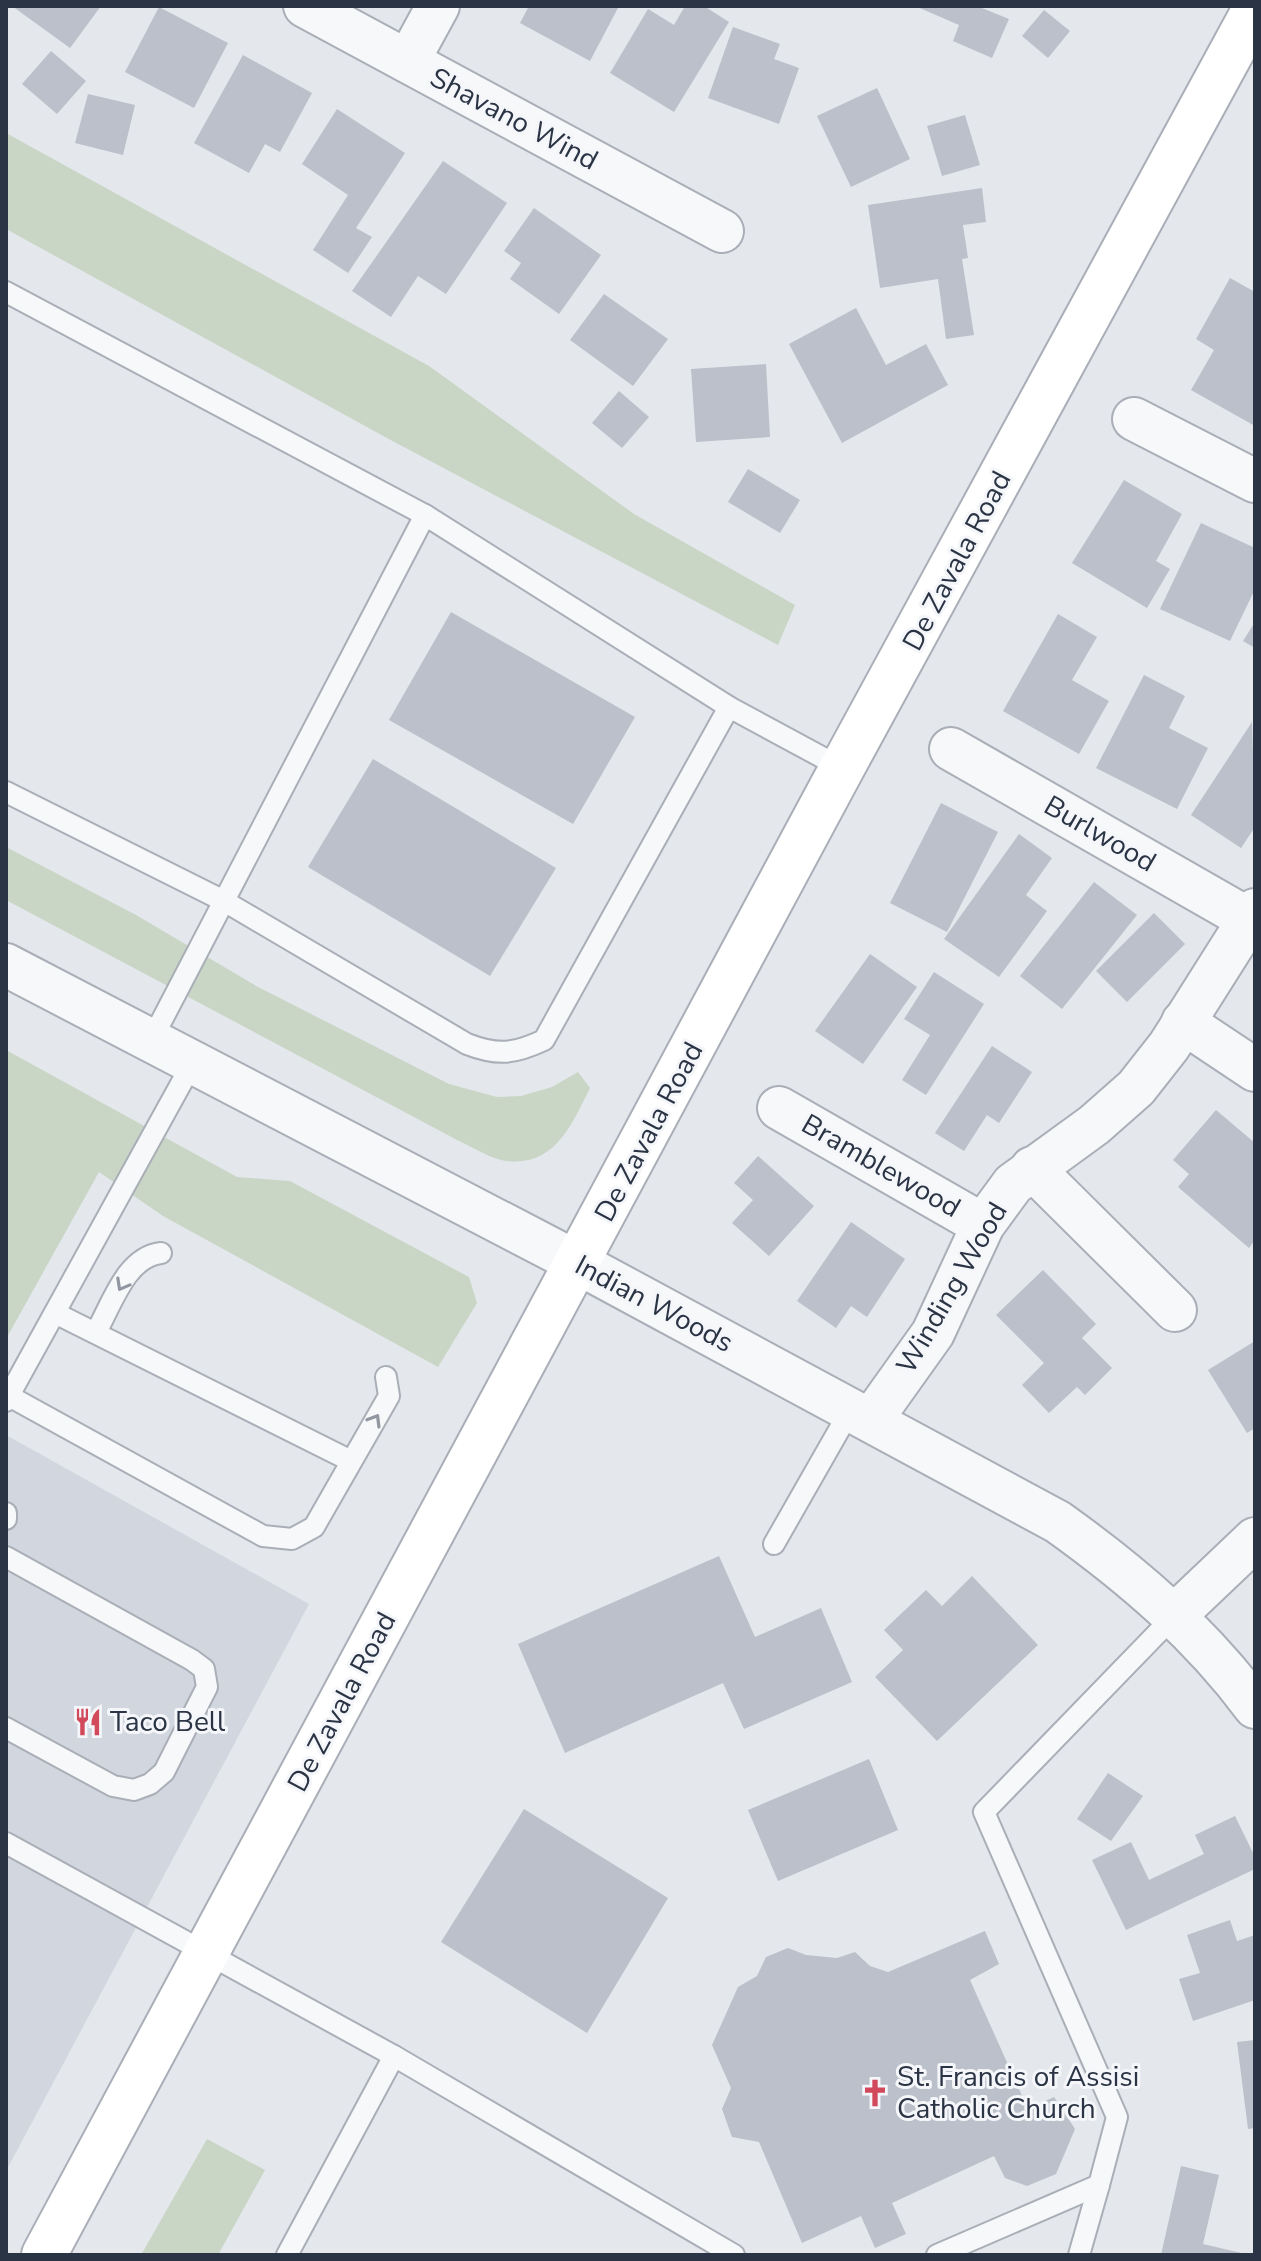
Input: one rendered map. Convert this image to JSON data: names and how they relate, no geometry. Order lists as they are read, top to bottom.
{
  "streets": {
    "main road": ["De Zavala Road"],
    "street": [
      "Shavano Wind",
      "Burlwood",
      "Bramblewood",
      "Winding Wood",
      "Indian Woods"
    ]
  },
  "crossings": [
    ["De Zavala Road", "Indian Woods"],
    ["Burlwood", "Winding Wood"],
    ["Bramblewood", "Winding Wood"],
    ["Winding Wood", "Indian Woods"]
  ],
  "places": {
    "restaurant": ["Taco Bell"],
    "church": ["St. Francis of Assisi Catholic Church"]
  }
}
